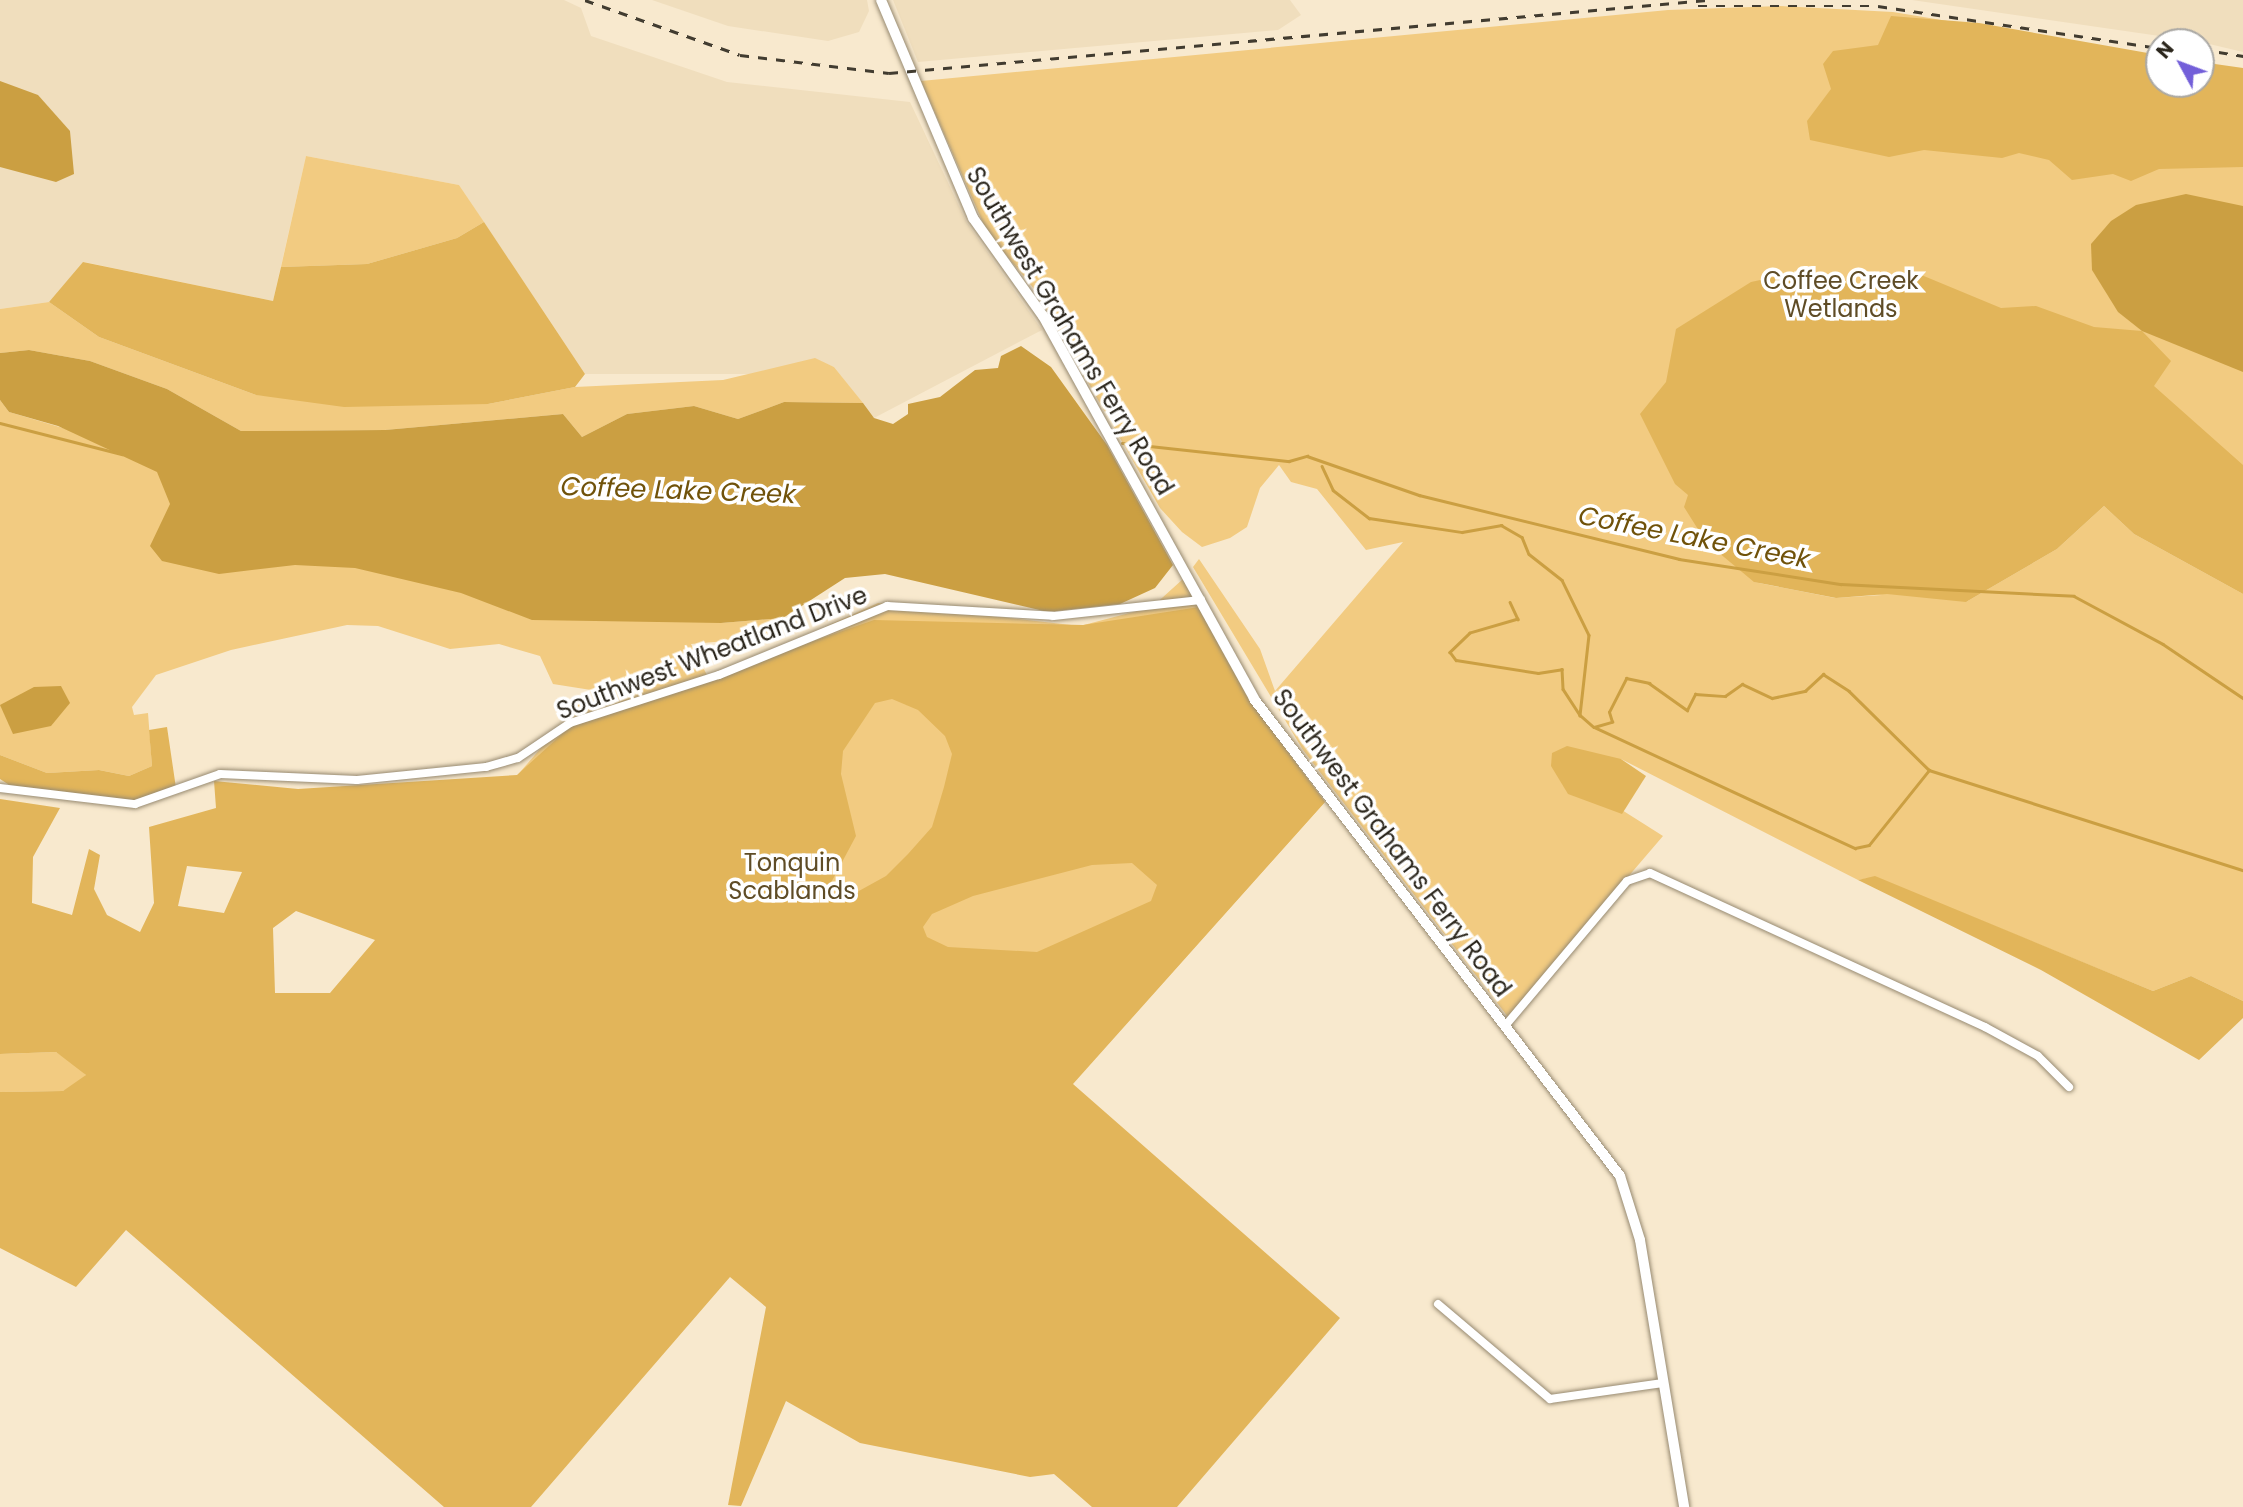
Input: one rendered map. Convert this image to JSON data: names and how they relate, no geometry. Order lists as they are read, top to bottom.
{
  "streets": {
    "main road": ["Southwest Grahams Ferry Road"],
    "street": ["Southwest Wheatland Drive"]
  },
  "crossings": [
    ["Southwest Grahams Ferry Road", "Southwest Wheatland Drive"]
  ],
  "water": ["Coffee Lake Creek"],
  "parks": ["Coffee Creek Wetlands", "Tonquin Scablands"],
  "north": "top left"
}
